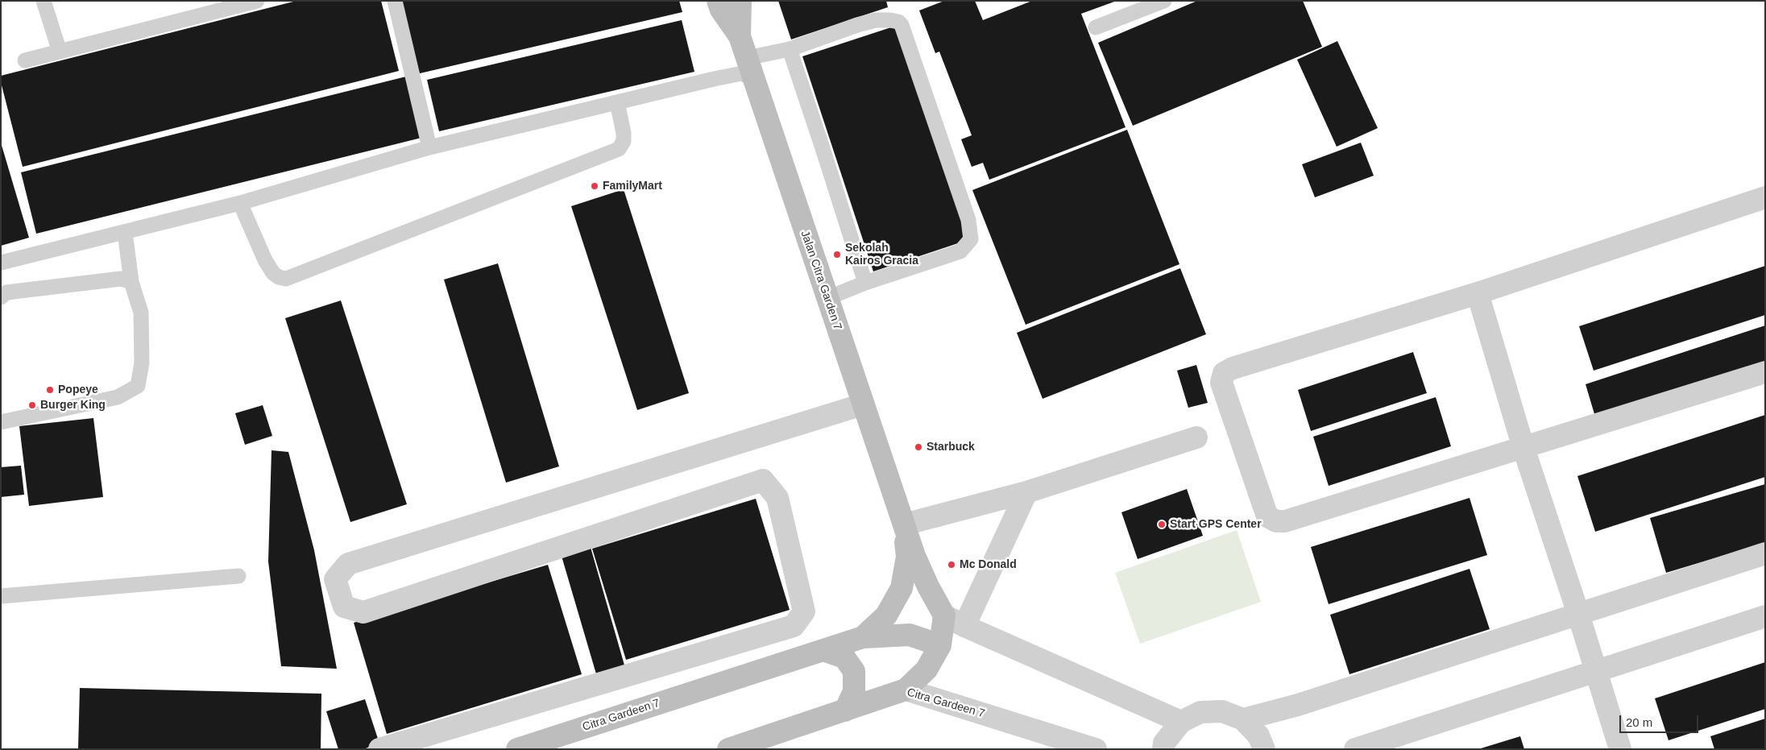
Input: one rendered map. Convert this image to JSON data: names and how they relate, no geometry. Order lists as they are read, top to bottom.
{
  "streets": {
    "main road": ["Jalan Citra Garden 7", "Citra Gardeen 7"]
  },
  "crossings": [
    ["Jalan Citra Garden 7", "Citra Gardeen 7"]
  ],
  "places": [
    "FamilyMart",
    "Sekolah Kairos Gracia",
    "Popeye",
    "Burger King",
    "Starbuck",
    "Start GPS Center",
    "Mc Donald"
  ],
  "scale_bar": "20 m"
}
